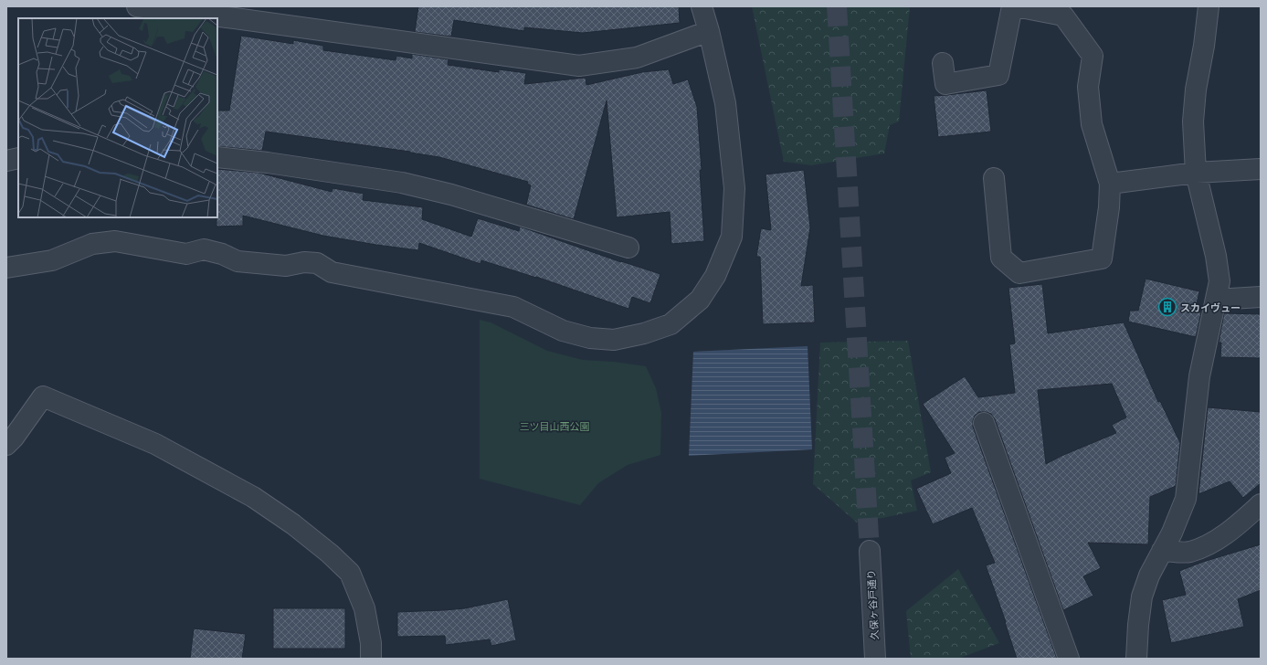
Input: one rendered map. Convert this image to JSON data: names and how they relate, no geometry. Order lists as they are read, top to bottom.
{
  "streets": {
    "street": ["久保ヶ谷戸通り"]
  },
  "parks": ["三ツ目山西公園"],
  "places": {
    "building": ["スカイヴュー"]
  }
}
